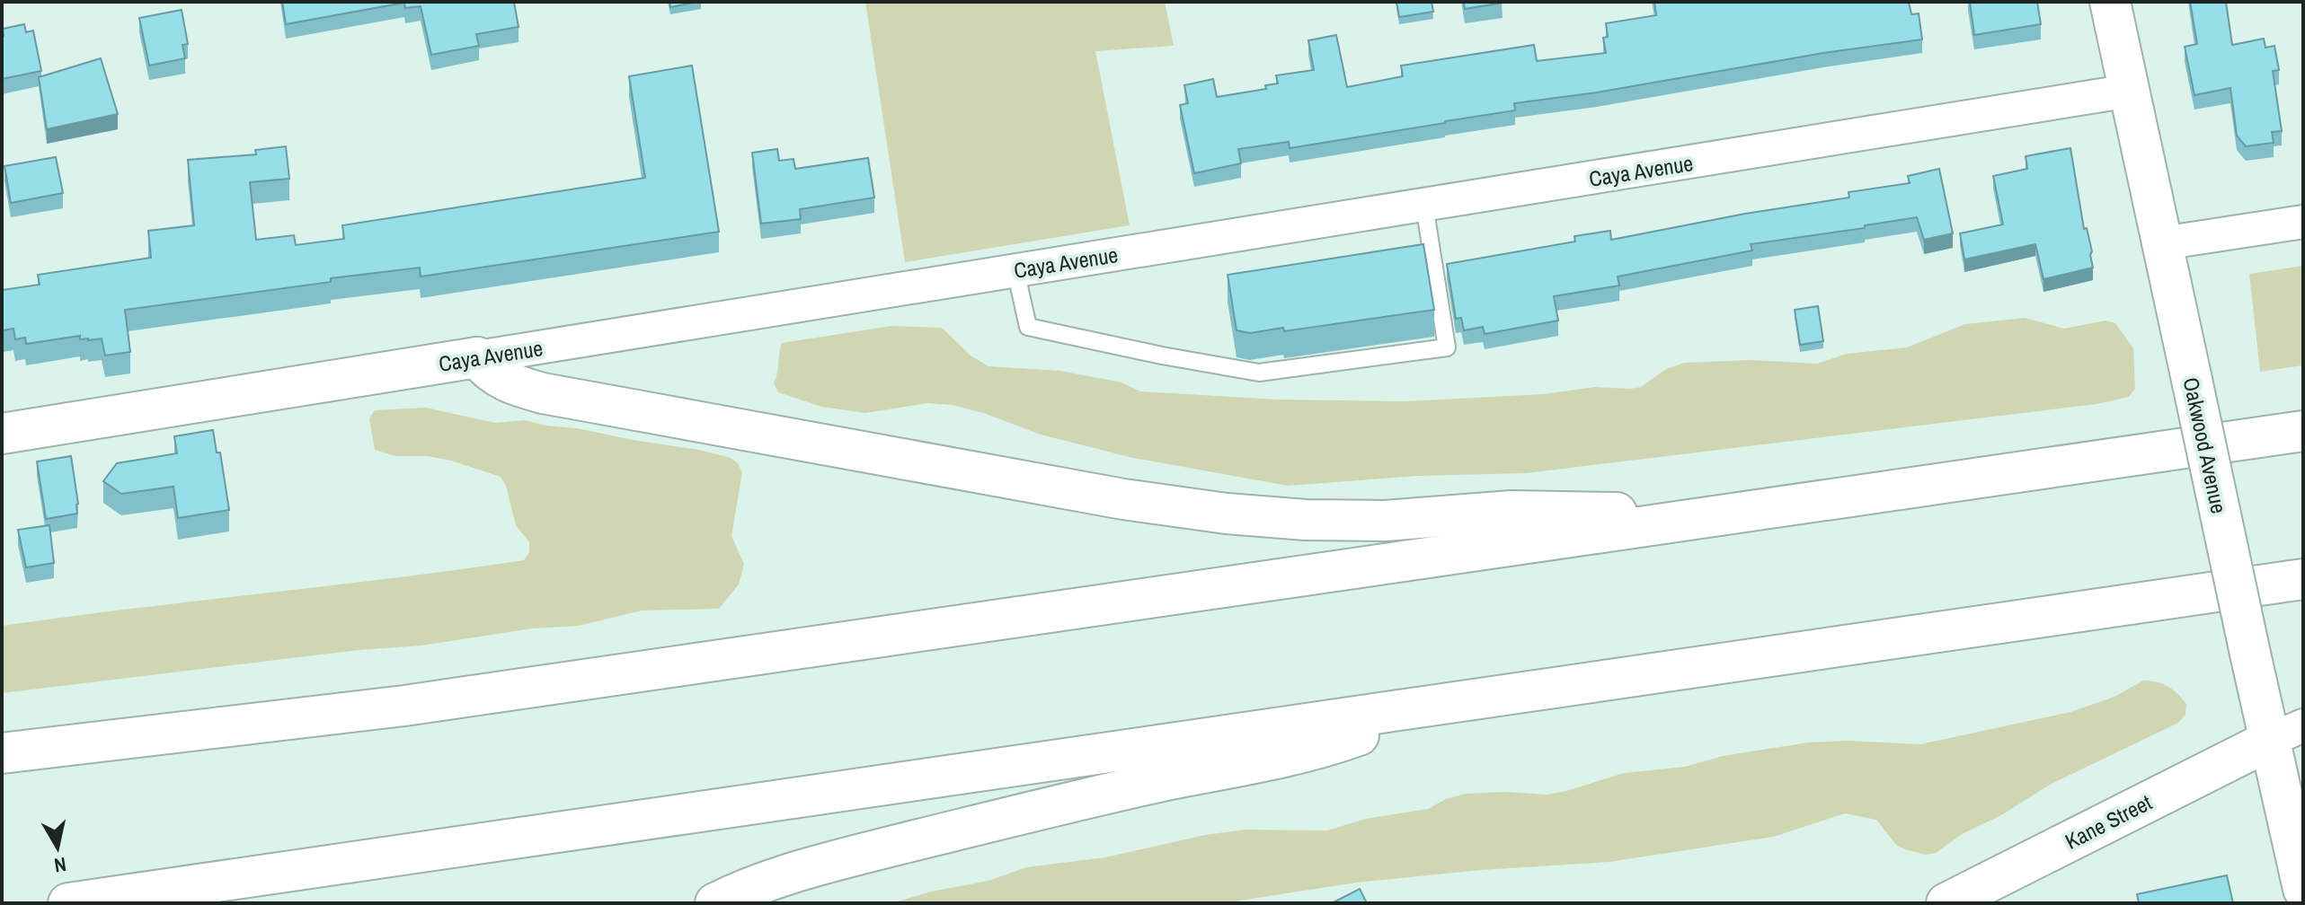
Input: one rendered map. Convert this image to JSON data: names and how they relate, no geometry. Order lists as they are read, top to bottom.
{
  "streets": {
    "main road": ["Caya Avenue", "Oakwood Avenue", "Kane Street"]
  },
  "crossings": [
    ["Caya Avenue", "Oakwood Avenue"],
    ["Oakwood Avenue", "Kane Street"]
  ],
  "north": "bottom"
}
